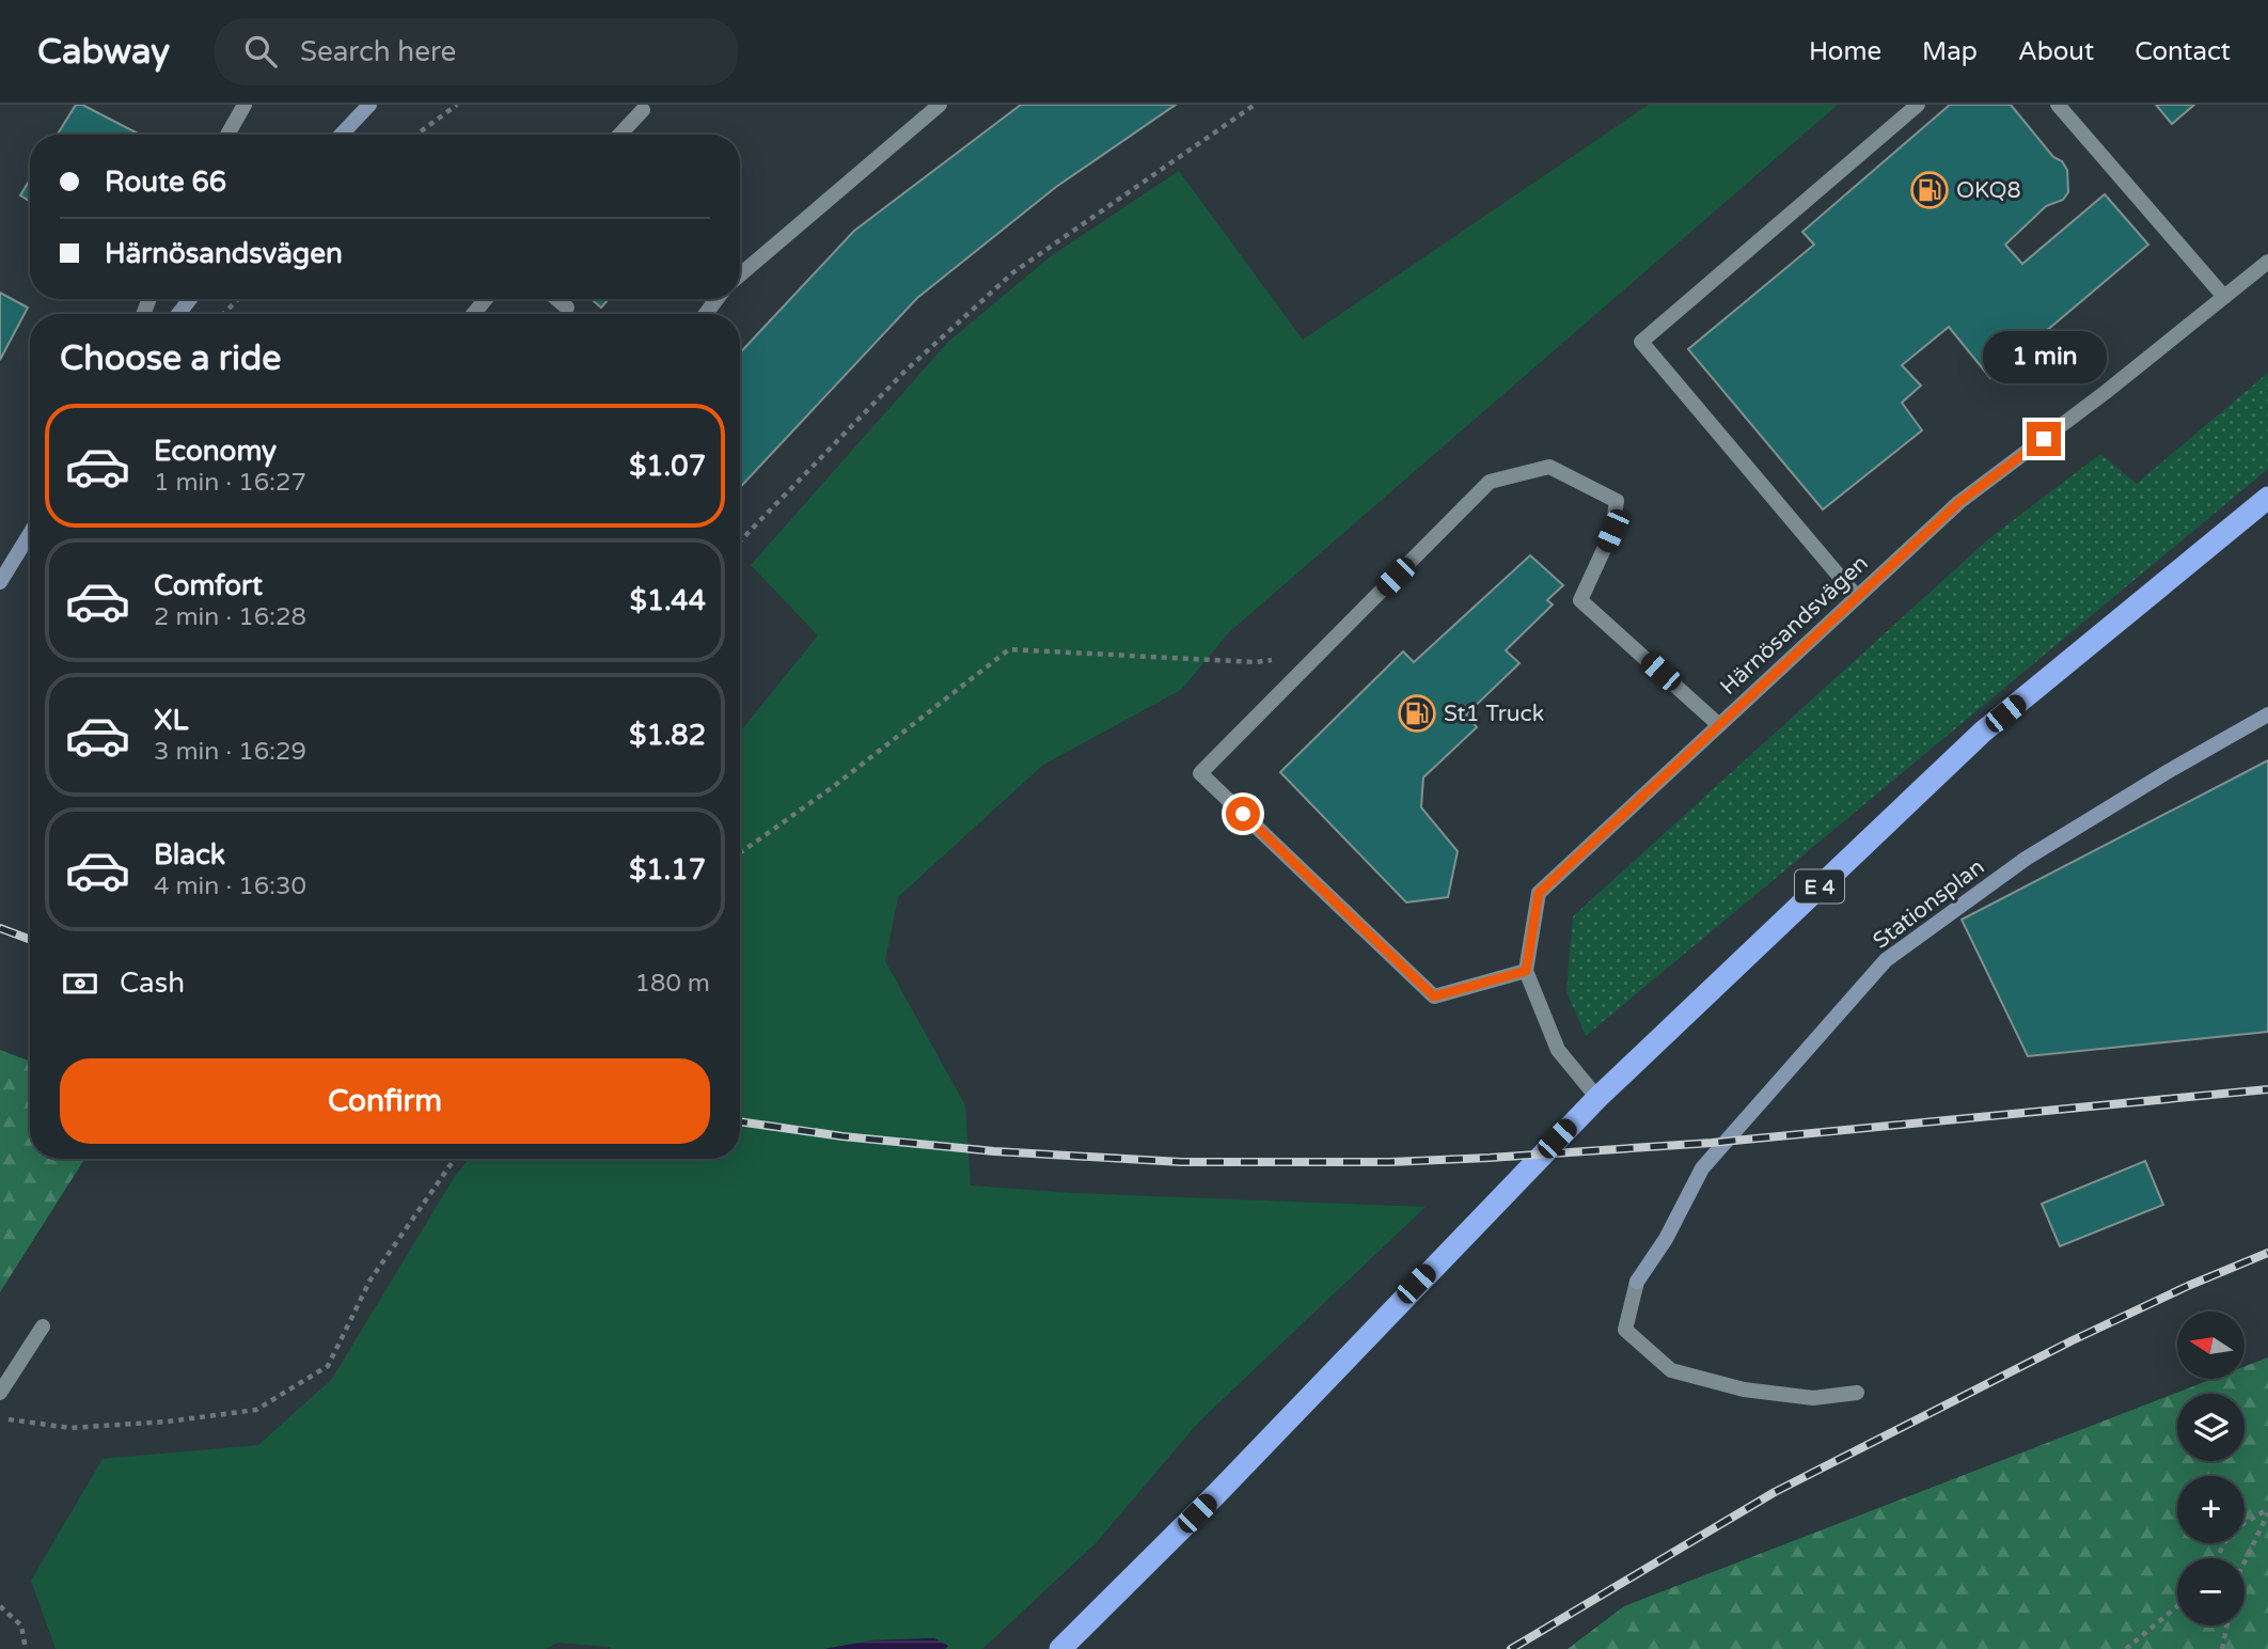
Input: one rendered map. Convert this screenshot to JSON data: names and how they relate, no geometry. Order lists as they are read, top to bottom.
{
  "streets": {
    "highway": ["E 4"],
    "street": ["Härnösandsvägen", "Stationsplan"]
  },
  "places": {
    "fuel station": ["OKQ8", "St1 Truck"]
  },
  "north": "left",
  "page": {
    "header": "Cabway",
    "search": "Search here",
    "nav": [
      "Home",
      "Map",
      "About",
      "Contact"
    ],
    "banner": ["Route 66", "Härnösandsvägen"],
    "heading": "Choose a ride",
    "bubble": "1 min",
    "list": [
      {
        "name": "Economy",
        "note": "1 min · 16:27",
        "value": "$1.07"
      },
      {
        "name": "Comfort",
        "note": "2 min · 16:28",
        "value": "$1.44"
      },
      {
        "name": "XL",
        "note": "3 min · 16:29",
        "value": "$1.82"
      },
      {
        "name": "Black",
        "note": "4 min · 16:30",
        "value": "$1.17"
      }
    ],
    "pay": ["Cash", "180 m"],
    "buttons": "Confirm",
    "map_buttons": ["+", "−"]
  }
}
